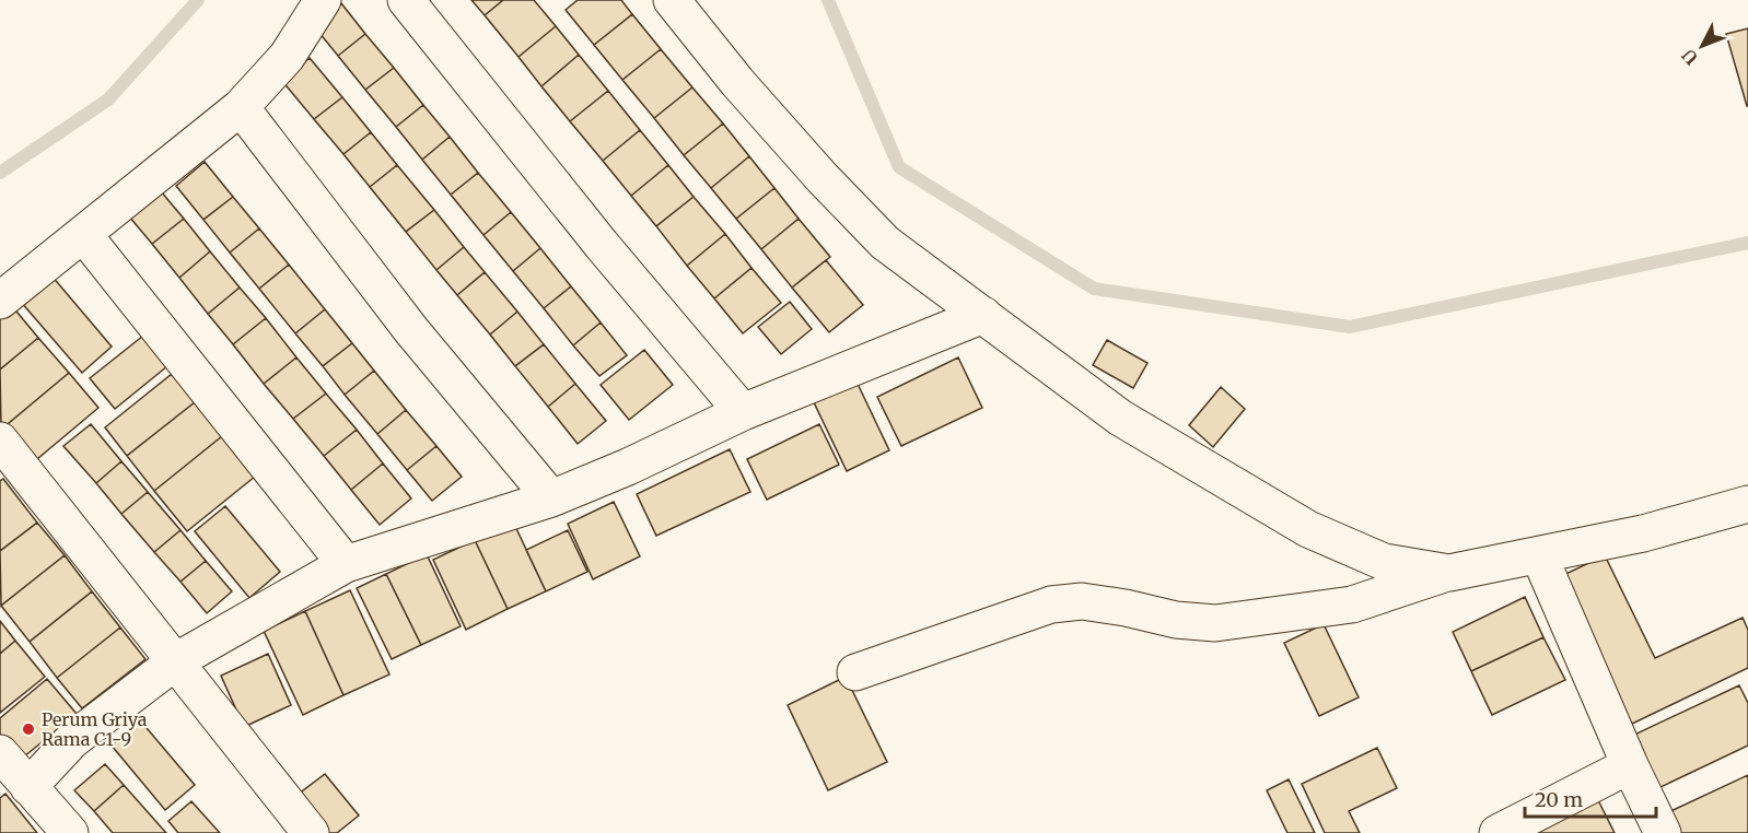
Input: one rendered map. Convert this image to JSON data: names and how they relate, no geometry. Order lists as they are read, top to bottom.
{
  "places": ["Perum Griya Rama C1-9"],
  "scale_bar": "20 m",
  "north": "bottom left"
}
